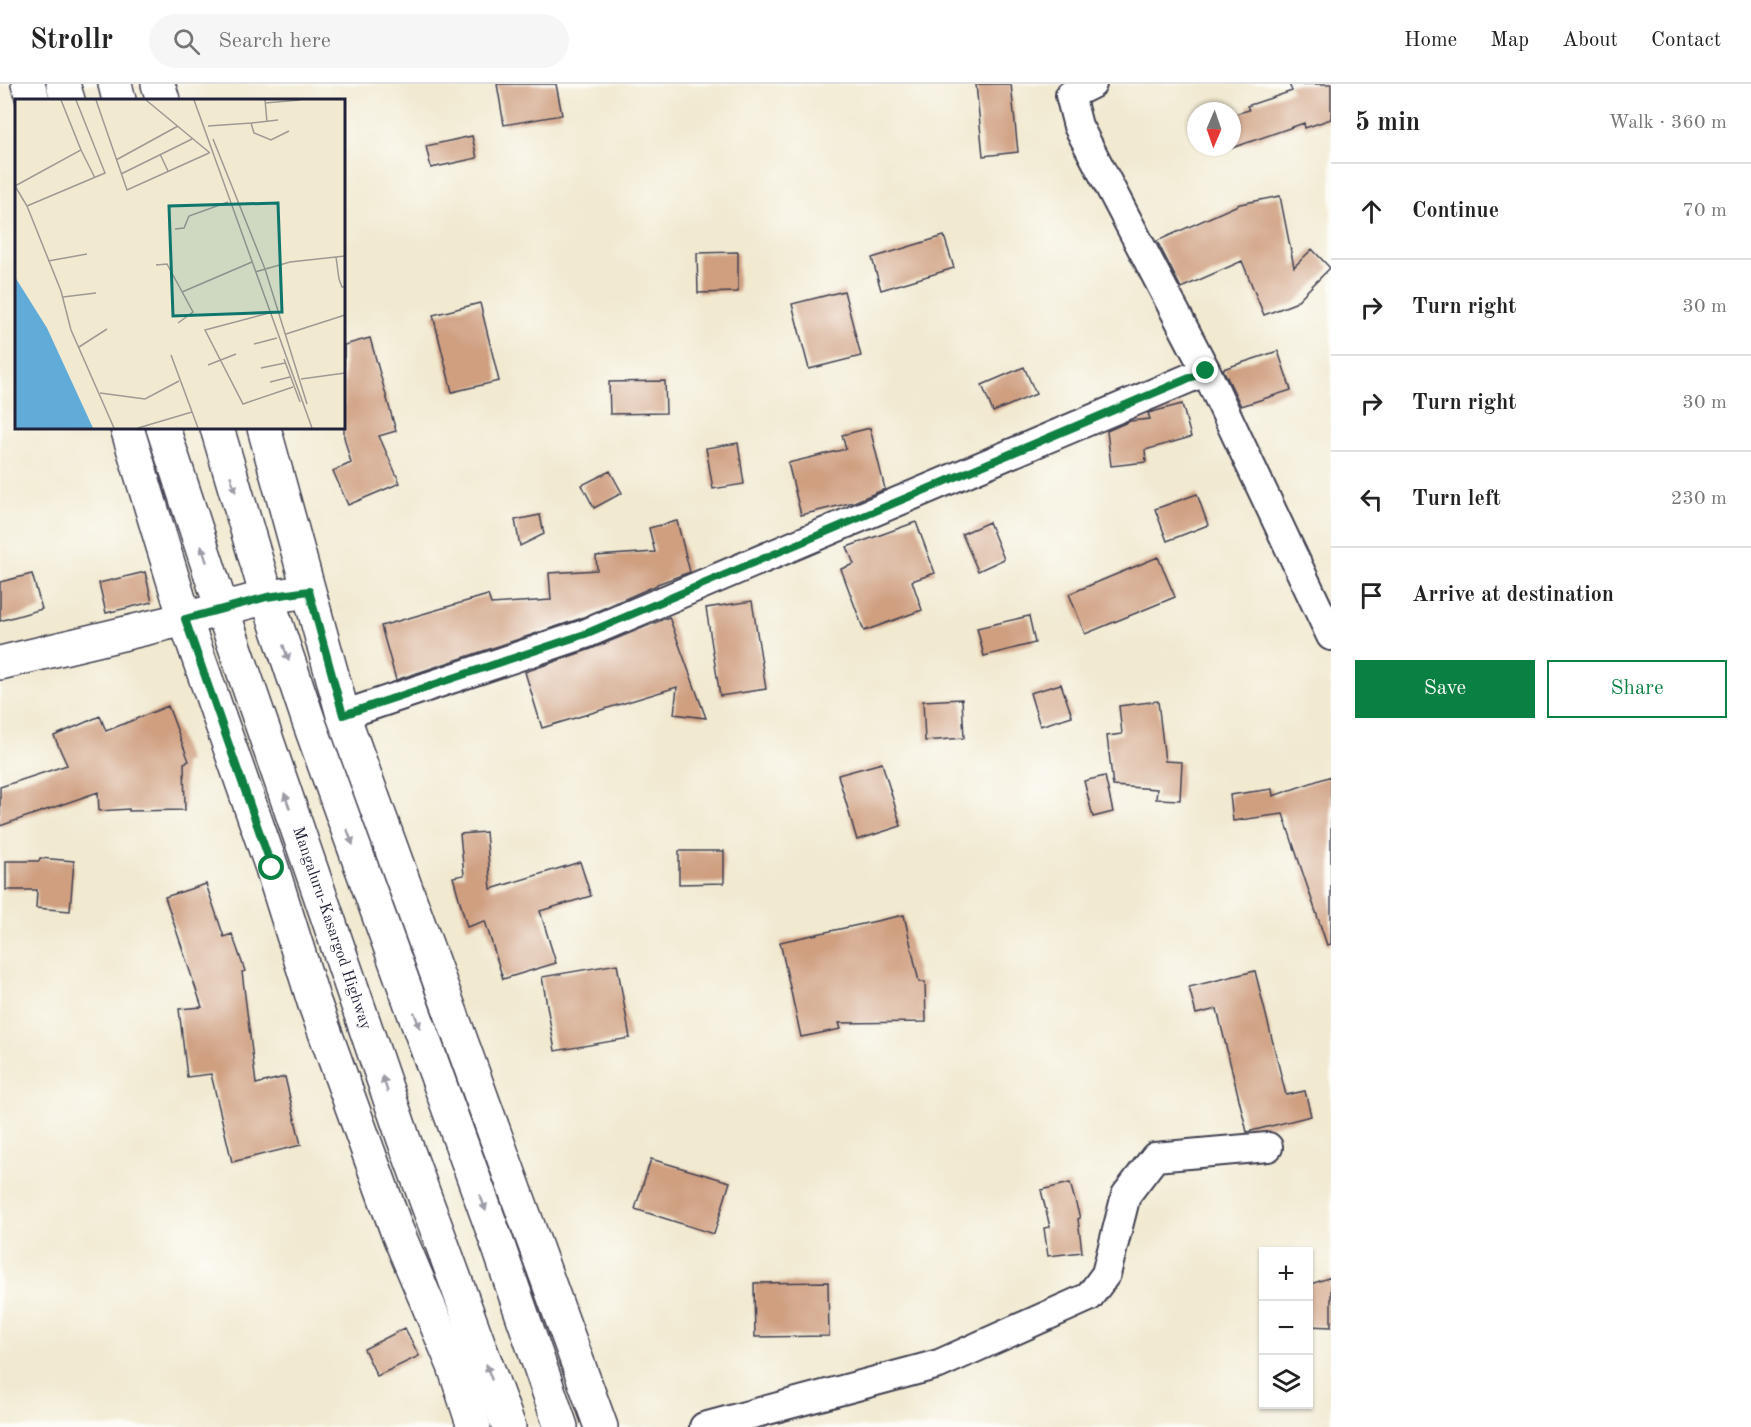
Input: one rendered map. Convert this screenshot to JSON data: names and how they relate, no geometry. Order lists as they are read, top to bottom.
{
  "streets": {
    "main road": ["Mangaluru-Kasargod Highway"]
  },
  "north": "bottom",
  "page": {
    "header": "Strollr",
    "search": "Search here",
    "nav": [
      "Home",
      "Map",
      "About",
      "Contact"
    ],
    "heading": ["5 min", "Walk · 360 m"],
    "list": [
      ["Continue", "70 m"],
      ["Turn right", "30 m"],
      ["Turn right", "30 m"],
      ["Turn left", "230 m"],
      "Arrive at destination"
    ],
    "buttons": ["Save", "Share"],
    "map_buttons": ["+", "−"]
  }
}
